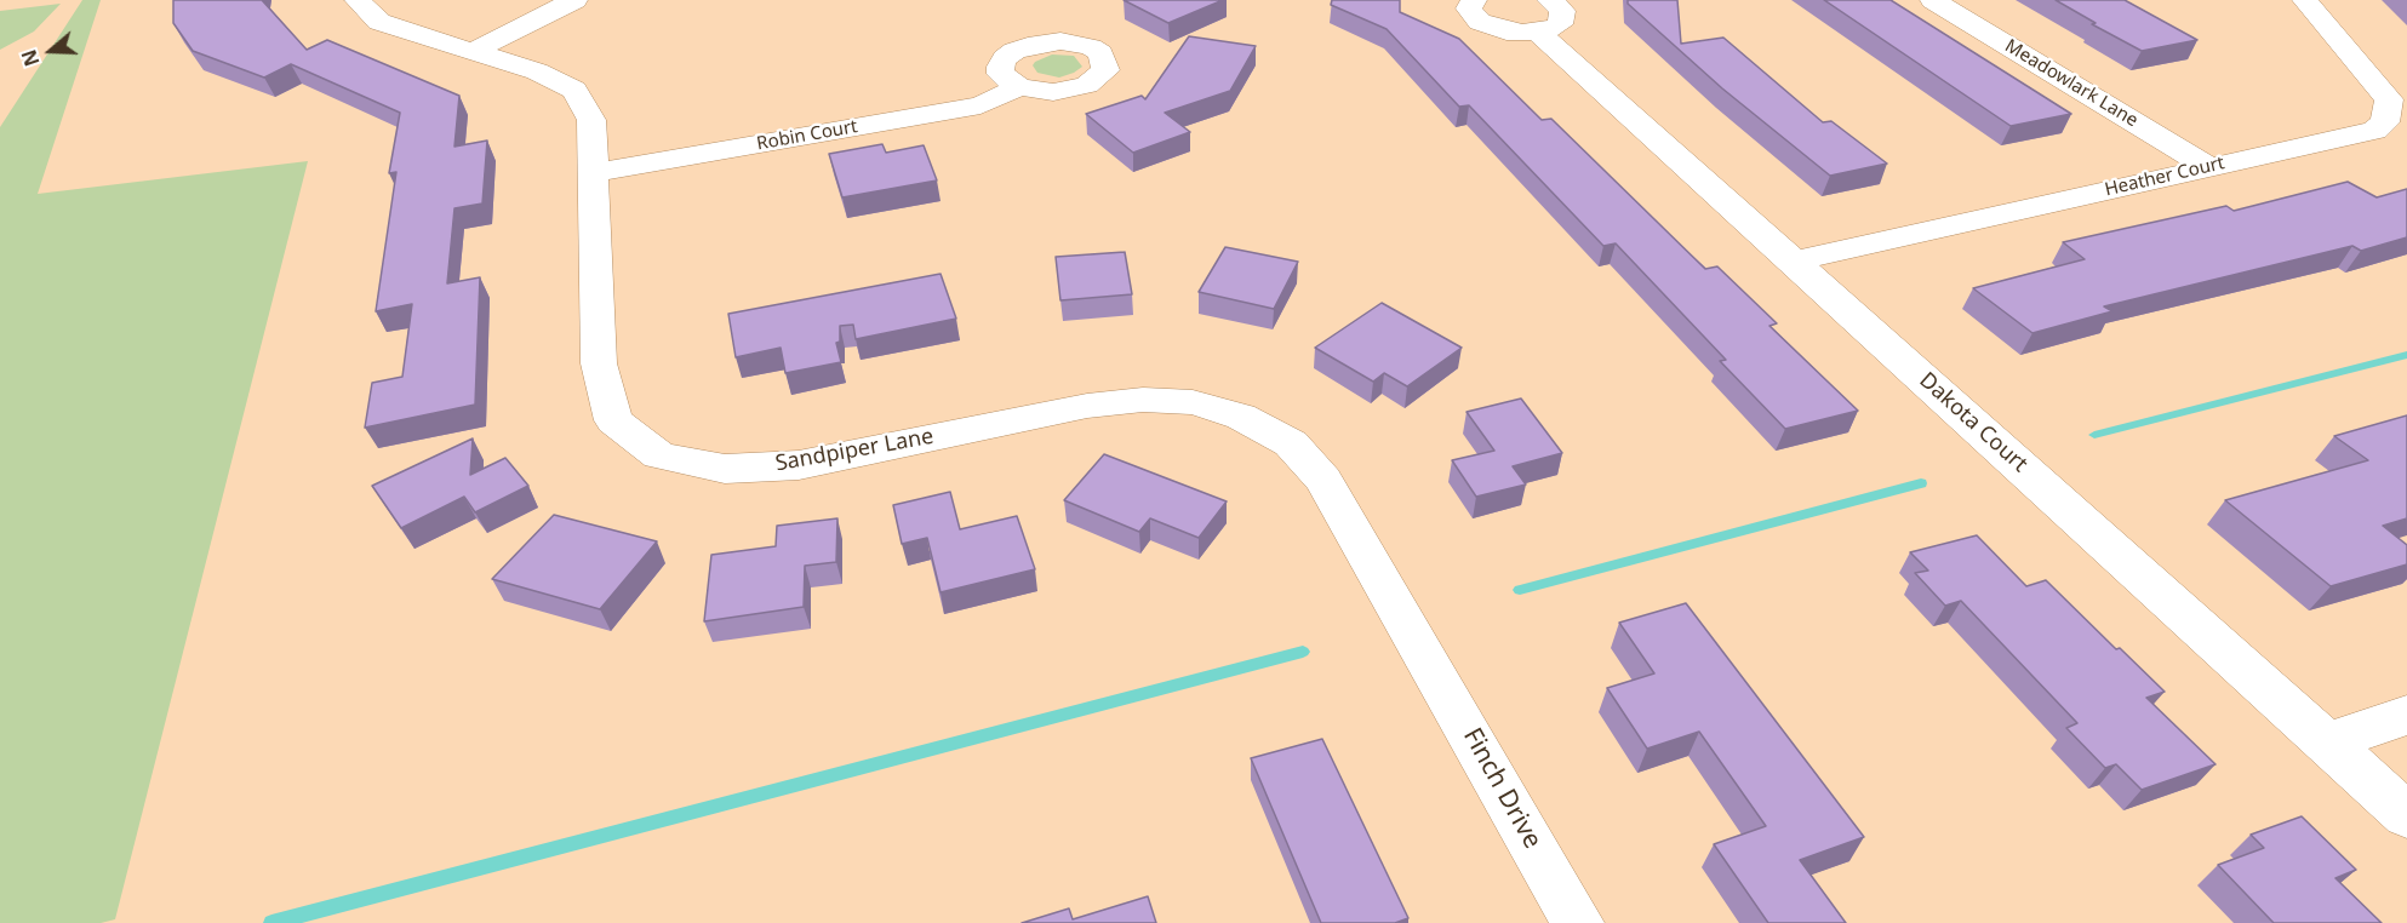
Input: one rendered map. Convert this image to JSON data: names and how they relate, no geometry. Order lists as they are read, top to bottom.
{
  "streets": {
    "street": [
      "Meadowlark Lane",
      "Robin Court",
      "Heather Court",
      "Dakota Court",
      "Sandpiper Lane",
      "Finch Drive"
    ]
  },
  "crossings": [
    ["Meadowlark Lane", "Heather Court"],
    ["Robin Court", "Sandpiper Lane"],
    ["Heather Court", "Dakota Court"],
    ["Sandpiper Lane", "Finch Drive"]
  ],
  "north": "left"
}
